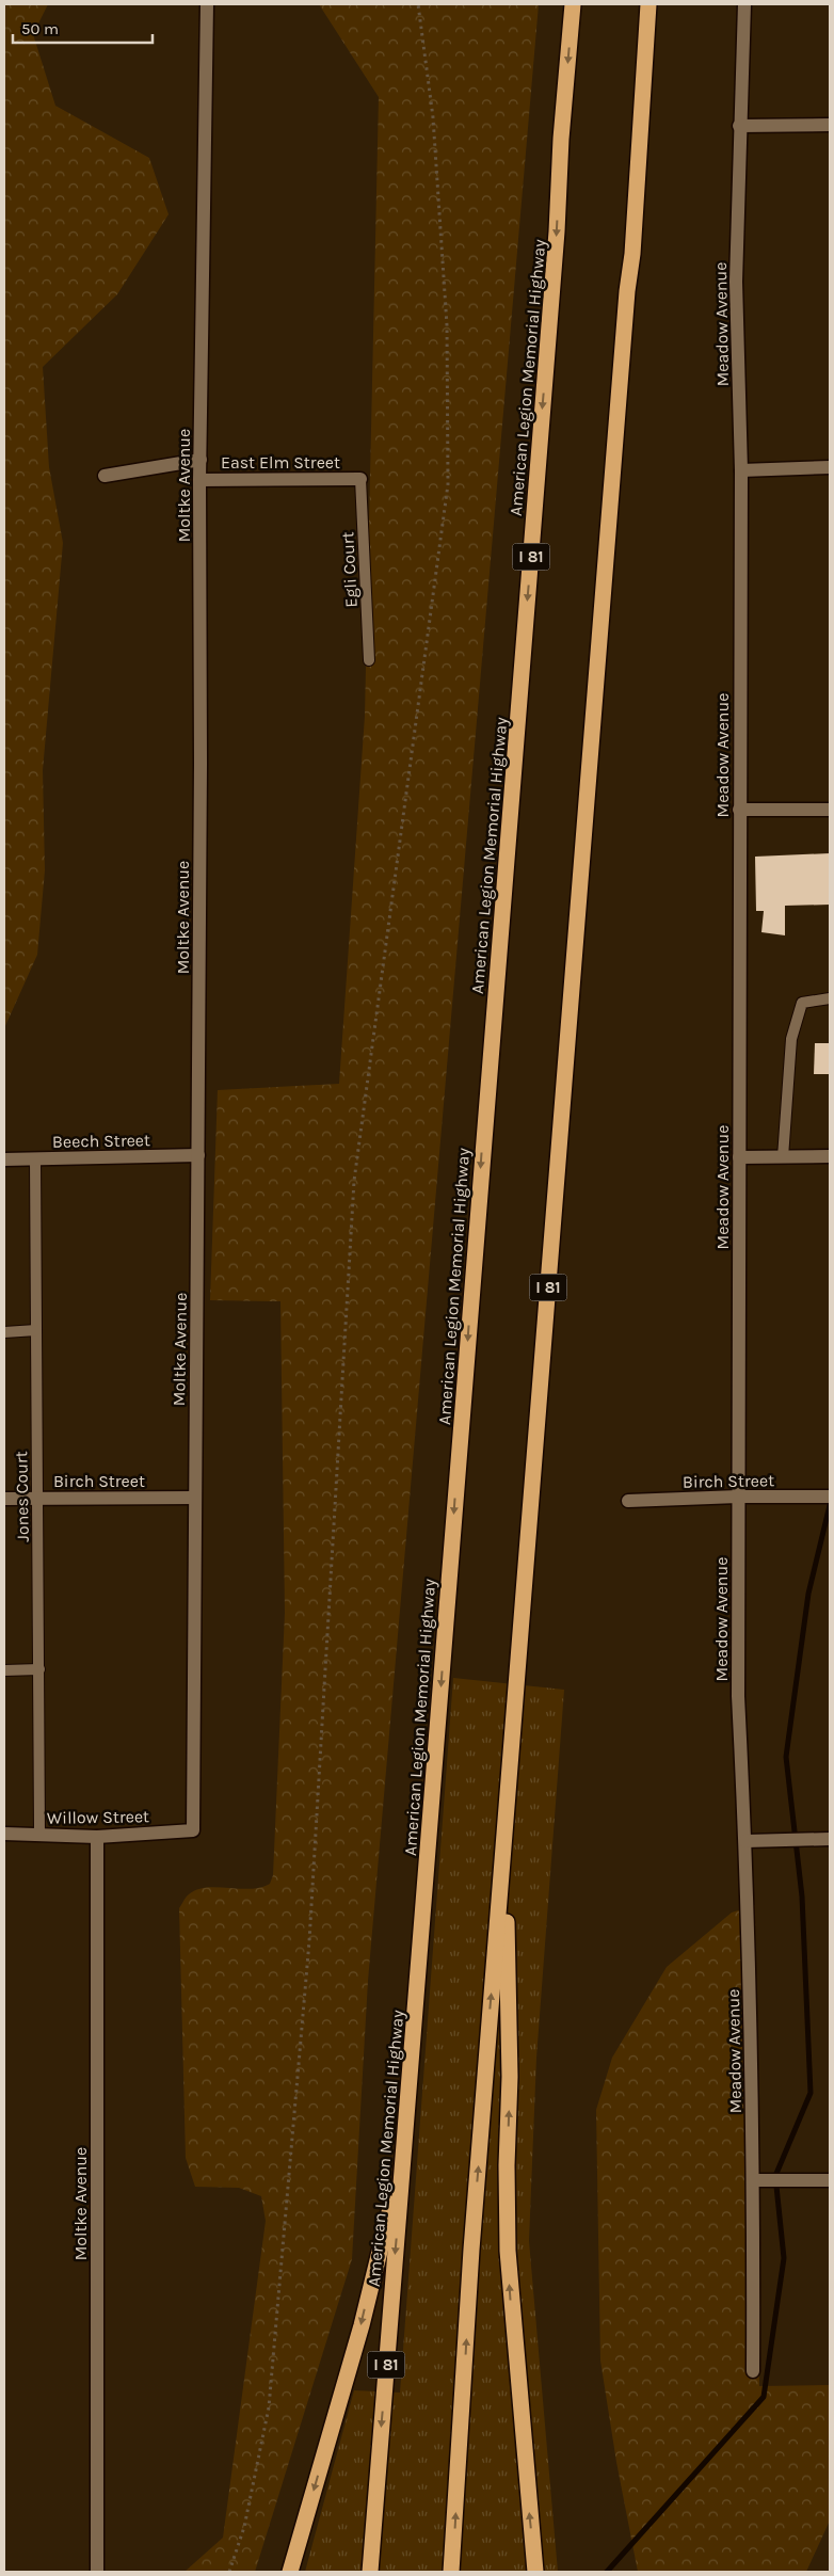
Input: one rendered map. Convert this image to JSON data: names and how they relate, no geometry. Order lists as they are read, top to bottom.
{
  "streets": {
    "highway": ["American Legion Memorial Highway", "I 81"],
    "street": [
      "Meadow Avenue",
      "East Elm Street",
      "Moltke Avenue",
      "Beech Street",
      "Birch Street",
      "Willow Street"
    ],
    "lane": ["Egli Court", "Jones Court"]
  },
  "crossings": [
    ["Meadow Avenue", "Birch Street"],
    ["East Elm Street", "Moltke Avenue"],
    ["East Elm Street", "Egli Court"],
    ["Moltke Avenue", "Beech Street"],
    ["Moltke Avenue", "Birch Street"],
    ["Moltke Avenue", "Willow Street"],
    ["Beech Street", "Jones Court"],
    ["Birch Street", "Jones Court"],
    ["Jones Court", "Willow Street"]
  ],
  "scale_bar": "50 m"
}
